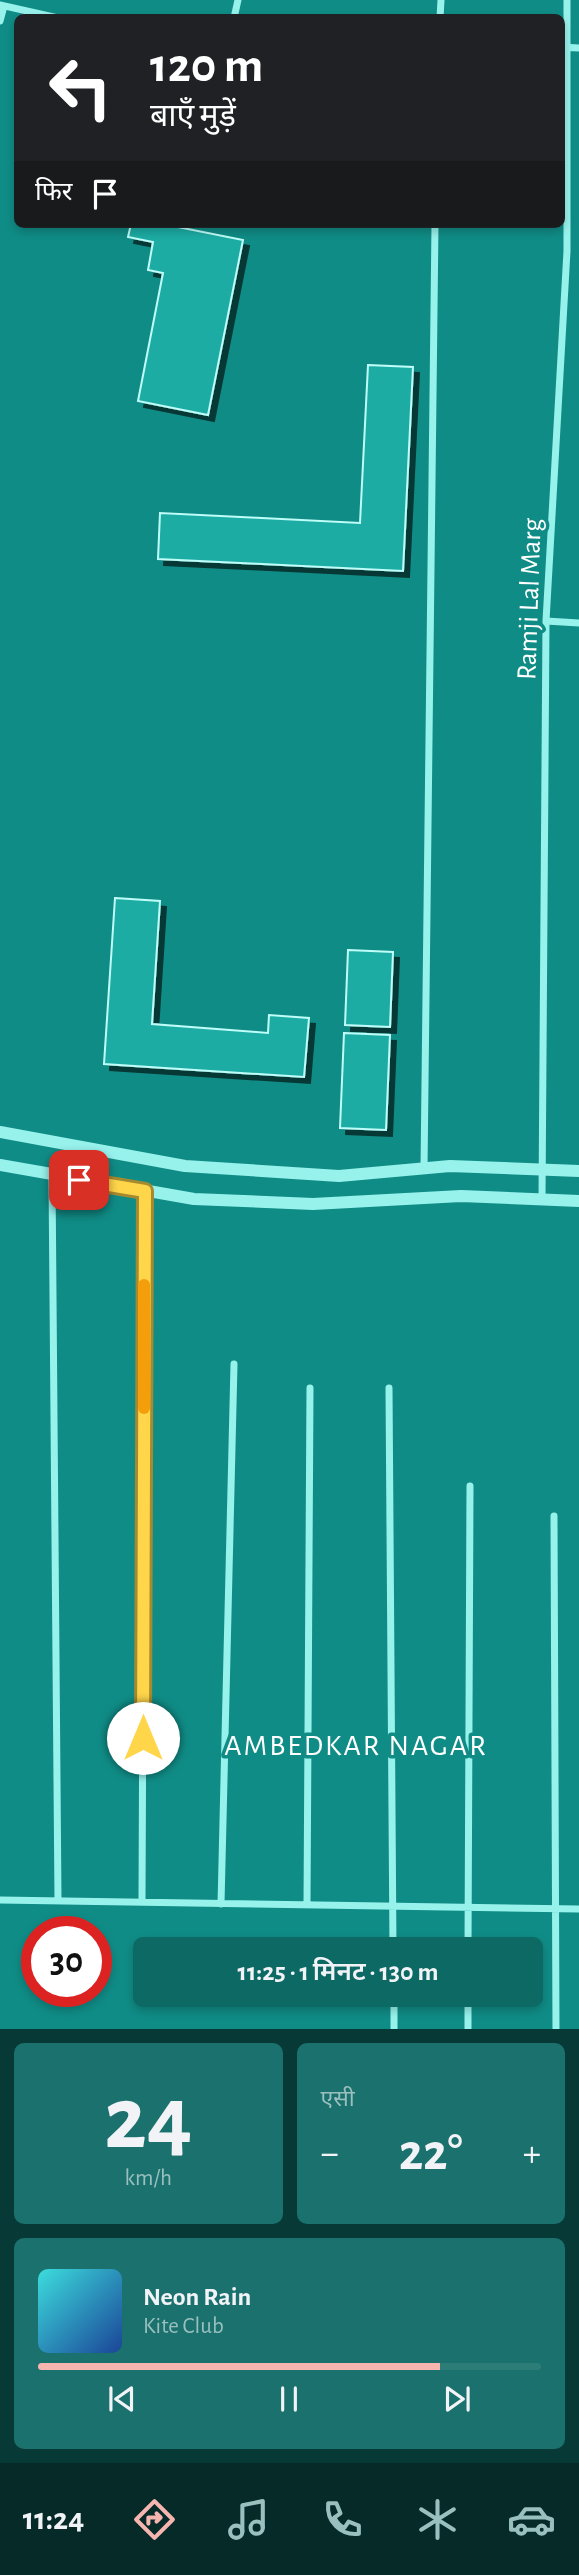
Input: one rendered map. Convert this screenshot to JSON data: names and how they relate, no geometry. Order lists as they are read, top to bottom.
{
  "streets": {
    "street": ["Ramji Lal Marg"]
  },
  "districts": ["AMBEDKAR NAGAR"],
  "page": {
    "turn": ["120 m", "बाएँ मुड़ें"],
    "then": "फिर",
    "limit": "30",
    "trip": "11:25 · 1 मिनट · 130 m",
    "tile": [
      ["24", "km/h"],
      "एसी"
    ],
    "heat": ["−", "22°", "+"],
    "song": ["Neon Rain", "Kite Club"],
    "tabs": "11:24"
  }
}
